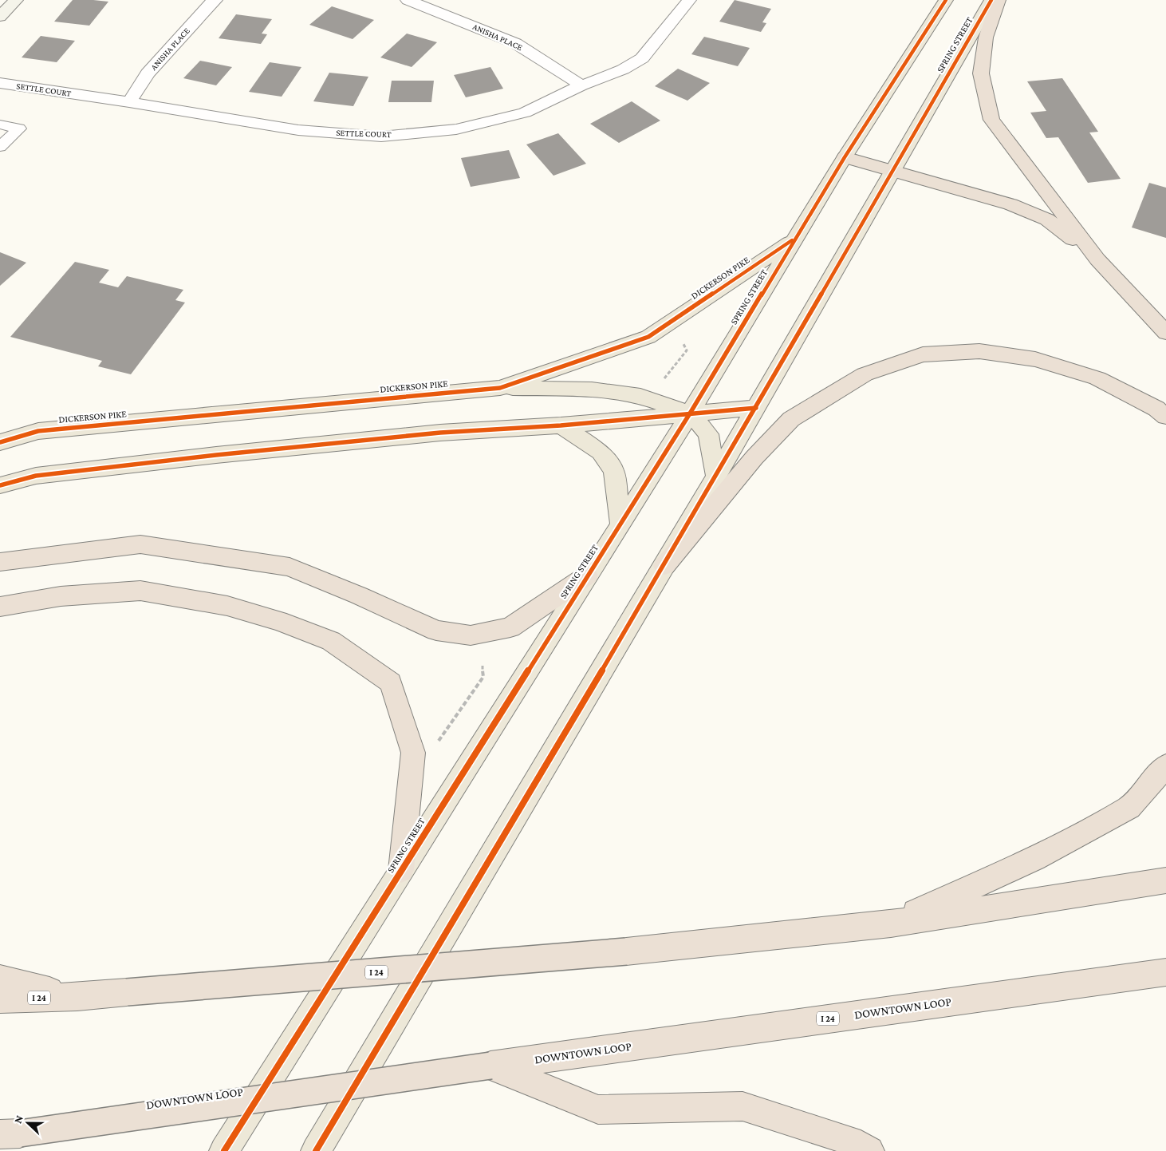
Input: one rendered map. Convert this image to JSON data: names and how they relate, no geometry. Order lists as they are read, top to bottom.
{
  "streets": {
    "highway": ["I 24", "DOWNTOWN LOOP"],
    "main road": ["SPRING STREET", "DICKERSON PIKE"],
    "street": ["ANISHA PLACE", "SETTLE COURT"]
  },
  "crossings": [
    ["ANISHA PLACE", "SETTLE COURT"],
    ["SPRING STREET", "DICKERSON PIKE"]
  ],
  "north": "left"
}
